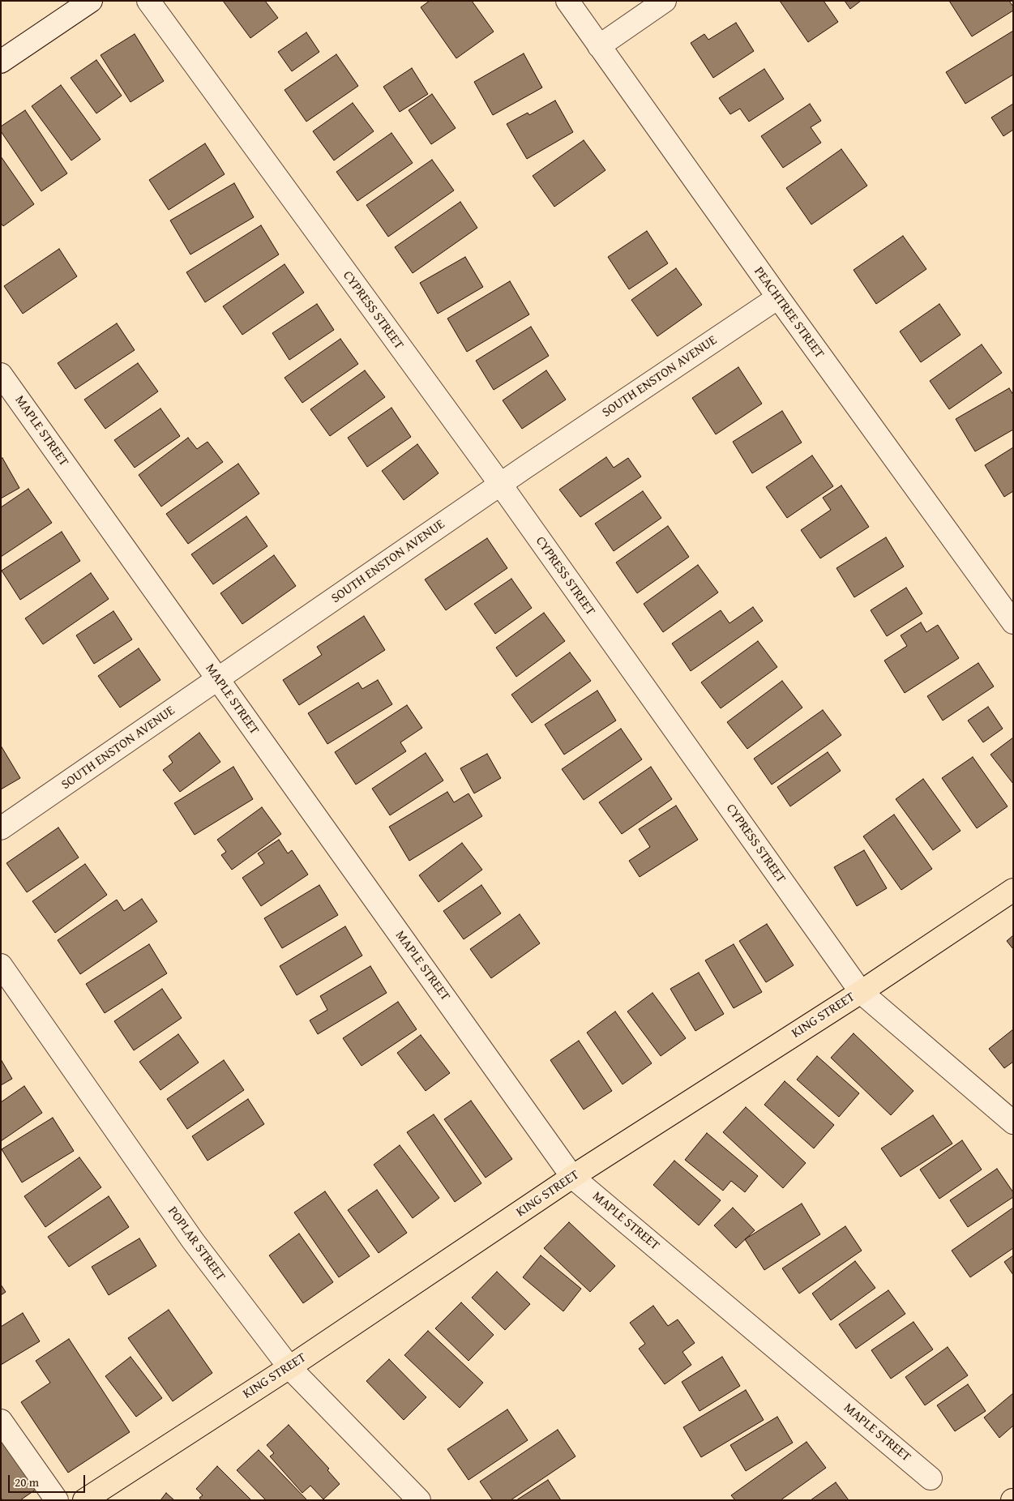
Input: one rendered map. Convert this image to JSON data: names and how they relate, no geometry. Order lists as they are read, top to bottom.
{
  "streets": {
    "main road": ["KING STREET"],
    "street": [
      "CYPRESS STREET",
      "PEACHTREE STREET",
      "SOUTH ENSTON AVENUE",
      "MAPLE STREET",
      "POPLAR STREET"
    ]
  },
  "crossings": [
    ["CYPRESS STREET", "SOUTH ENSTON AVENUE"],
    ["CYPRESS STREET", "KING STREET"],
    ["PEACHTREE STREET", "SOUTH ENSTON AVENUE"],
    ["SOUTH ENSTON AVENUE", "MAPLE STREET"],
    ["MAPLE STREET", "KING STREET"],
    ["KING STREET", "POPLAR STREET"]
  ],
  "scale_bar": "20 m"
}
